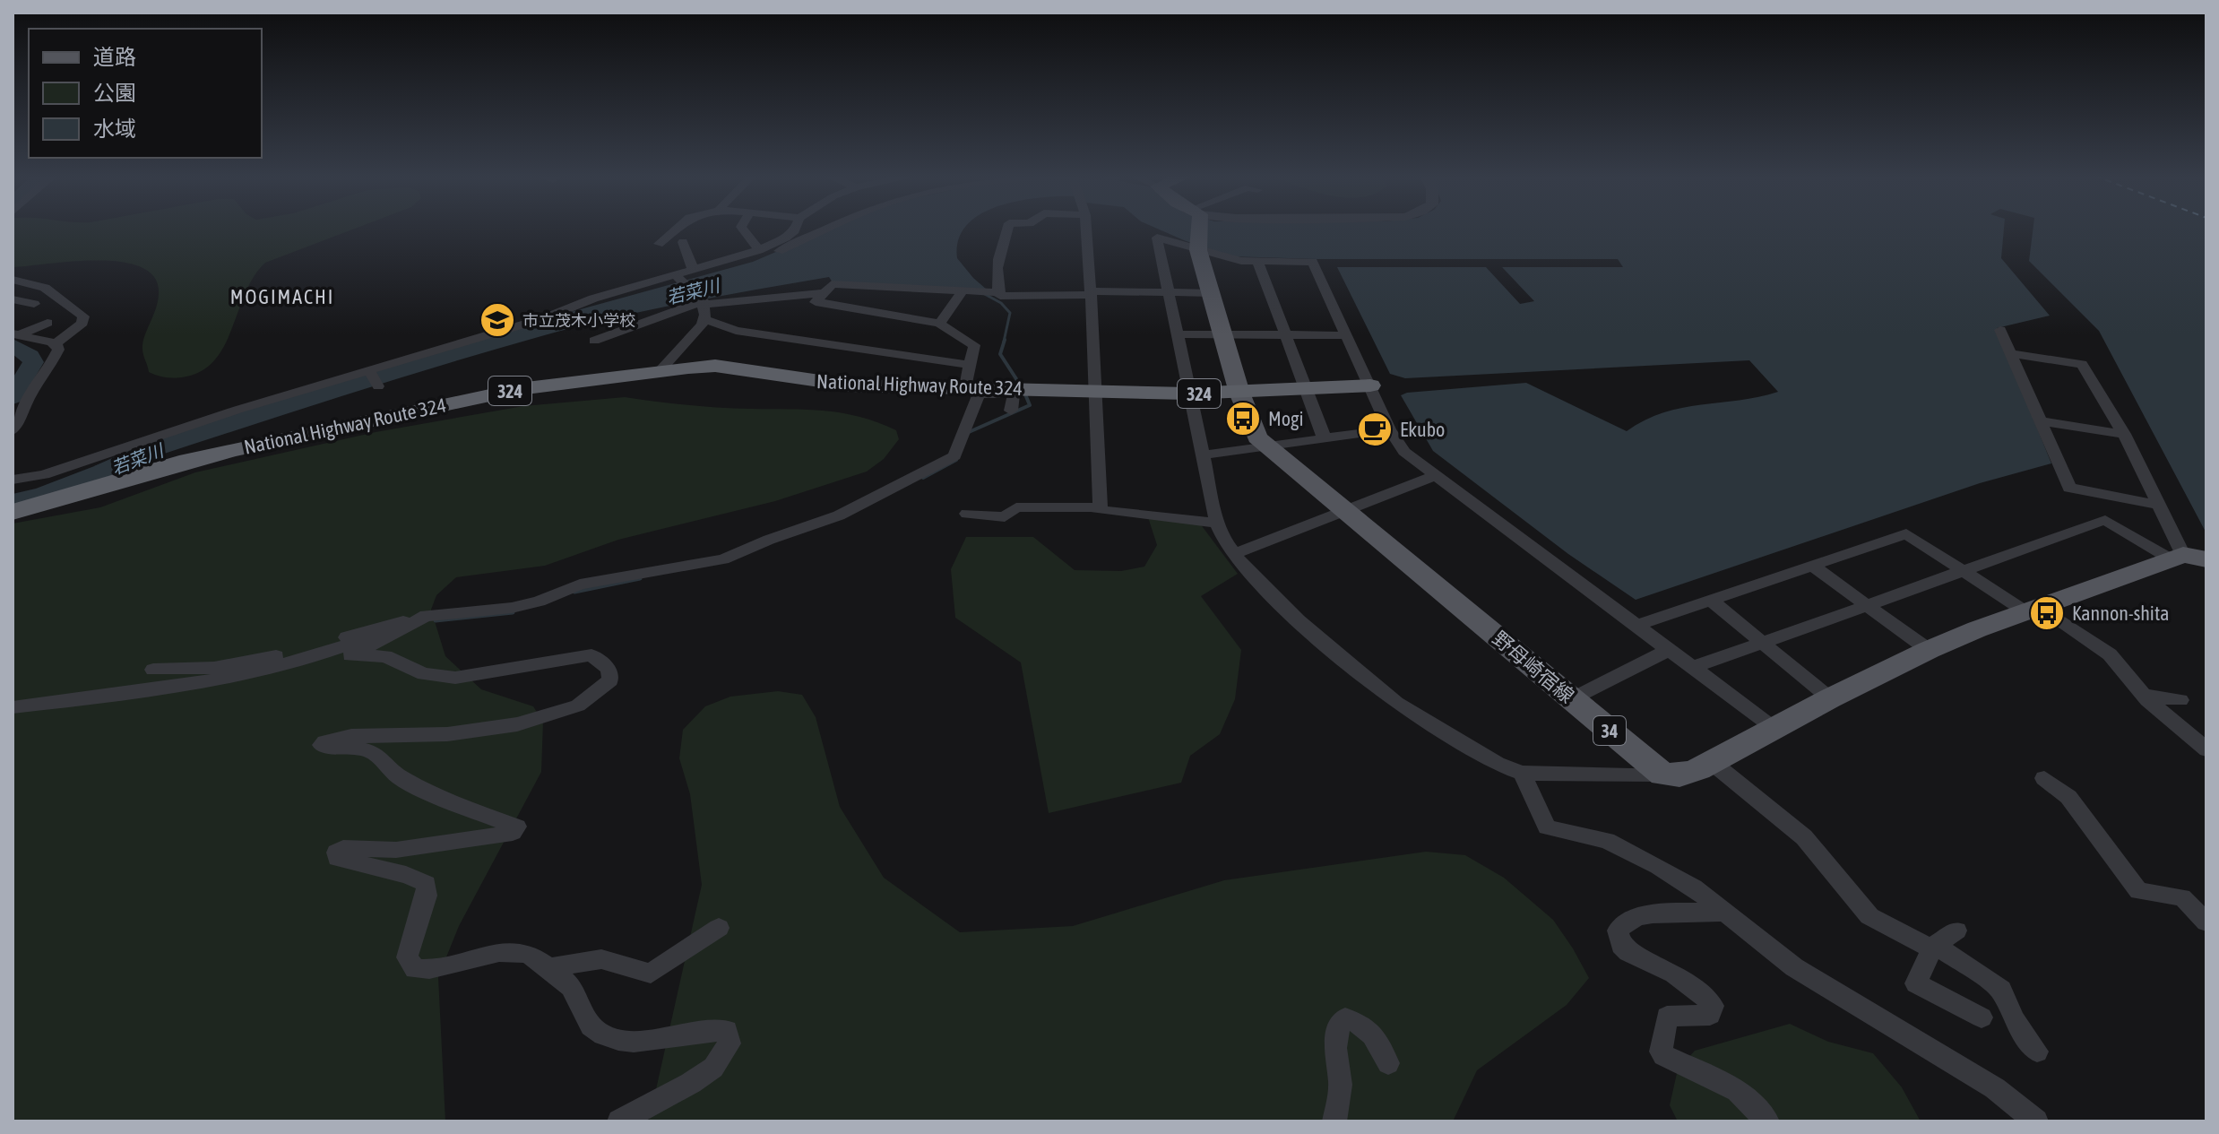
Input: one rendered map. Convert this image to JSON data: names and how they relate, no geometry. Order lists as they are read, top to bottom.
{
  "streets": {
    "highway": ["National Highway Route 324", "324"],
    "main road": ["野母崎宿線", "34"]
  },
  "crossings": [
    ["National Highway Route 324", "野母崎宿線"]
  ],
  "districts": ["MOGIMACHI"],
  "water": ["若菜川"],
  "places": {
    "school or university": ["市立茂木小学校"],
    "bus stop": ["Mogi", "Kannon-shita"],
    "cafe": ["Ekubo"]
  },
  "legend": ["道路", "公園", "水域"]
}
